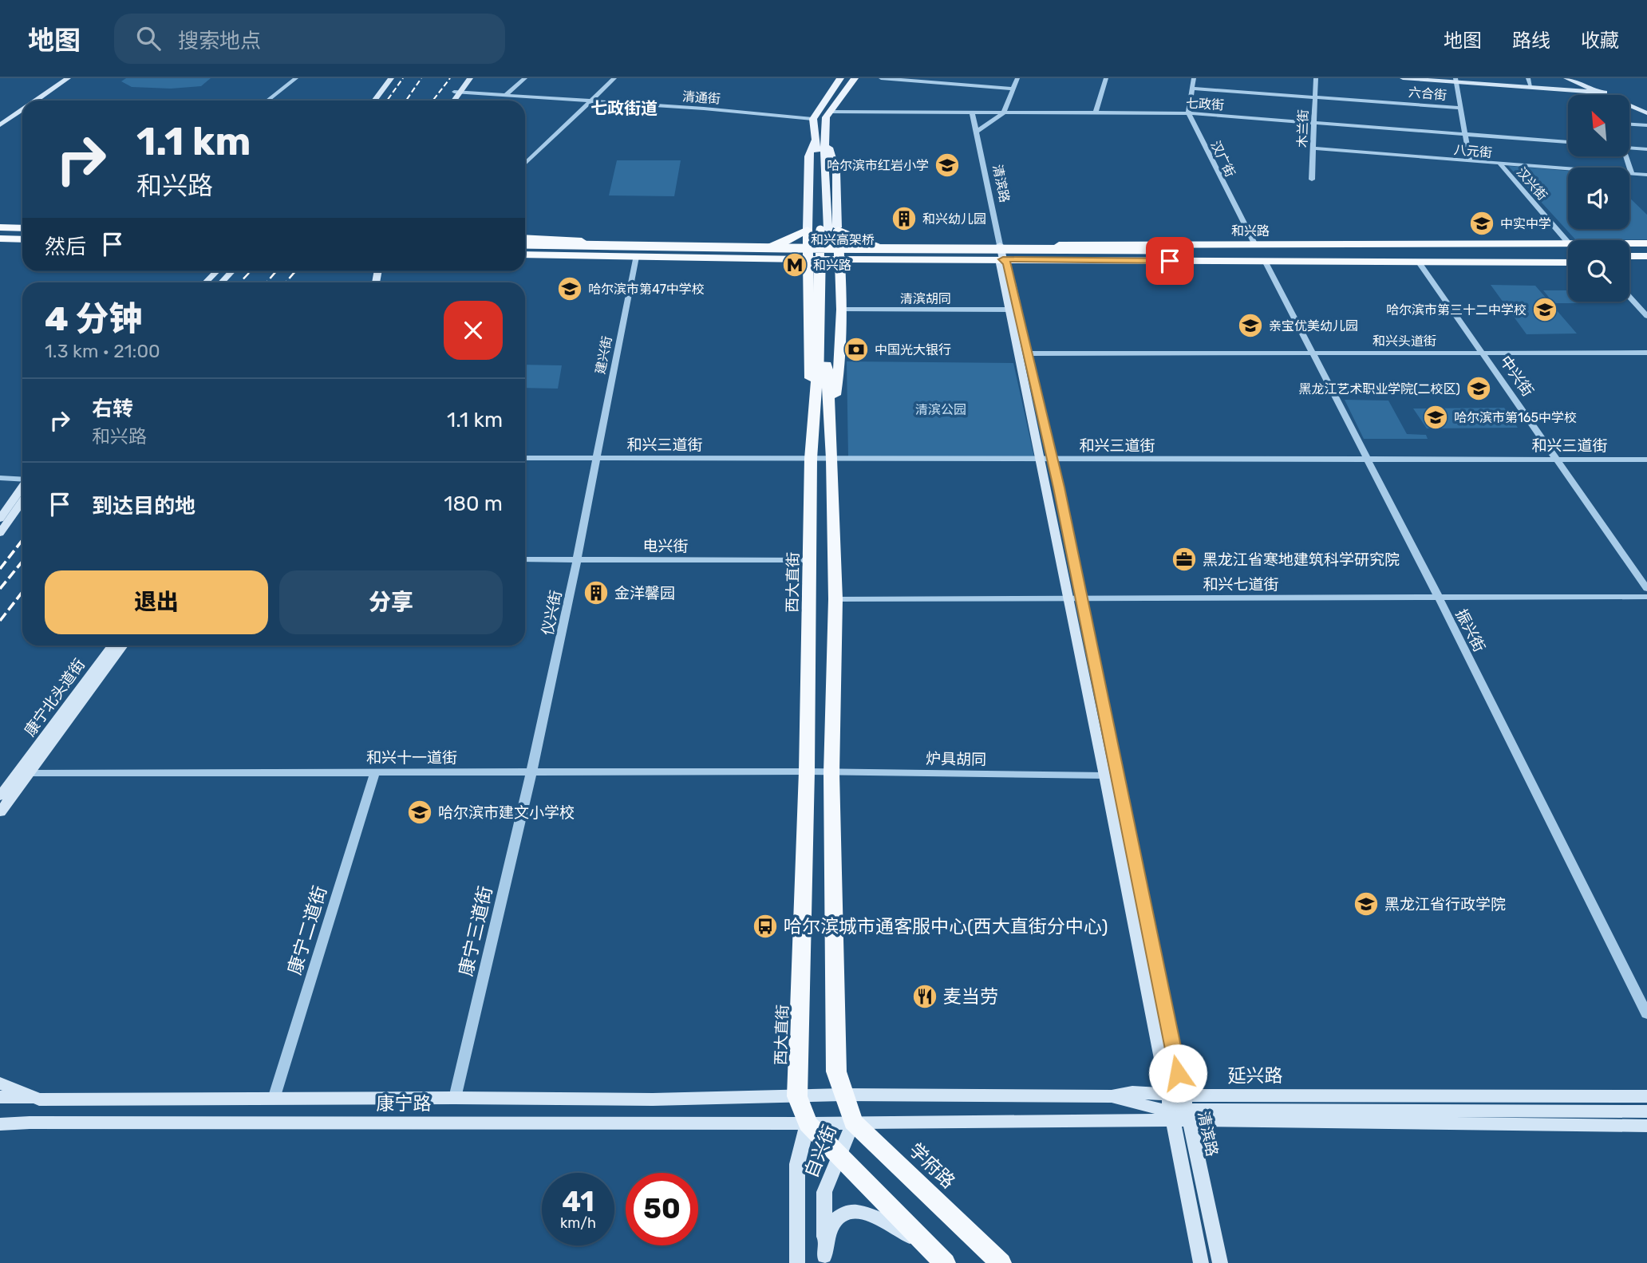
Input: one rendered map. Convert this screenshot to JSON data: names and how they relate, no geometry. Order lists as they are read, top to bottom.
{
  "streets": {
    "highway": [
      "和兴路",
      "和兴高架桥",
      "西大直街",
      "学府路"
    ],
    "main road": [
      "清滨路",
      "康宁北头道街",
      "延兴路",
      "康宁路",
      "自兴街"
    ],
    "street": [
      "六合街",
      "清通街",
      "七政街",
      "木兰街",
      "八元街",
      "汉广街",
      "汉兴街",
      "清滨胡同",
      "和兴头道街",
      "建兴街",
      "中兴街",
      "和兴三道街",
      "电兴街",
      "和兴七道街",
      "仪兴街",
      "振兴街",
      "和兴十一道街",
      "炉具胡同",
      "康宁二道街",
      "康宁三道街"
    ]
  },
  "crossings": [
    ["六合街", "木兰街"],
    ["清通街", "西大直街"],
    ["七政街", "木兰街"],
    ["七政街", "汉广街"],
    ["七政街", "清滨路"],
    ["七政街", "西大直街"],
    ["木兰街", "八元街"],
    ["八元街", "汉兴街"],
    ["汉广街", "和兴路"],
    ["清滨路", "和兴路"],
    ["清滨路", "清滨胡同"],
    ["清滨路", "和兴头道街"],
    ["清滨路", "和兴三道街"],
    ["清滨路", "和兴七道街"],
    ["清滨路", "炉具胡同"],
    ["清滨路", "延兴路"],
    ["和兴路", "和兴高架桥"],
    ["和兴路", "建兴街"],
    ["和兴路", "中兴街"],
    ["和兴路", "振兴街"],
    ["和兴头道街", "中兴街"],
    ["和兴头道街", "振兴街"],
    ["建兴街", "和兴三道街"],
    ["建兴街", "仪兴街"],
    ["中兴街", "和兴三道街"],
    ["和兴三道街", "西大直街"],
    ["和兴三道街", "仪兴街"],
    ["和兴三道街", "振兴街"],
    ["电兴街", "西大直街"],
    ["电兴街", "仪兴街"],
    ["西大直街", "和兴七道街"],
    ["西大直街", "和兴十一道街"],
    ["西大直街", "炉具胡同"],
    ["西大直街", "延兴路"],
    ["西大直街", "康宁路"],
    ["西大直街", "学府路"],
    ["和兴七道街", "振兴街"],
    ["仪兴街", "和兴十一道街"],
    ["仪兴街", "康宁三道街"],
    ["康宁北头道街", "和兴十一道街"],
    ["和兴十一道街", "炉具胡同"],
    ["和兴十一道街", "康宁二道街"],
    ["和兴十一道街", "康宁三道街"],
    ["康宁二道街", "康宁路"],
    ["康宁三道街", "康宁路"],
    ["延兴路", "康宁路"],
    ["延兴路", "学府路"],
    ["康宁路", "自兴街"],
    ["自兴街", "学府路"]
  ],
  "districts": ["七政街道"],
  "parks": ["清滨公园"],
  "places": {
    "school or university": [
      "哈尔滨市红岩小学",
      "中实中学",
      "哈尔滨市第47中学校",
      "哈尔滨市第三十二中学校",
      "亲宝优美幼儿园",
      "黑龙江艺术职业学院(二校区)",
      "哈尔滨市第165中学校",
      "哈尔滨市建文小学校",
      "黑龙江省行政学院"
    ],
    "building": ["和兴幼儿园", "金洋馨园"],
    "metro station": ["和兴路"],
    "bank": ["中国光大银行"],
    "office": ["黑龙江省寒地建筑科学研究院"],
    "bus stop": ["哈尔滨城市通客服中心(西大直街分中心)"],
    "restaurant": ["麦当劳"]
  },
  "north": "top left",
  "page": {
    "header": "地图",
    "search": "搜索地点",
    "nav": ["地图", "路线", "收藏"],
    "turn": ["1.1 km", "和兴路"],
    "then": "然后",
    "heading": ["4 分钟", "1.3 km · 21:00"],
    "list": [
      {
        "name": "右转",
        "note": "和兴路",
        "value": "1.1 km"
      },
      {
        "name": "到达目的地",
        "value": "180 m"
      }
    ],
    "buttons": ["退出", "分享"],
    "speed": "41 km/h",
    "limit": "50"
  }
}
